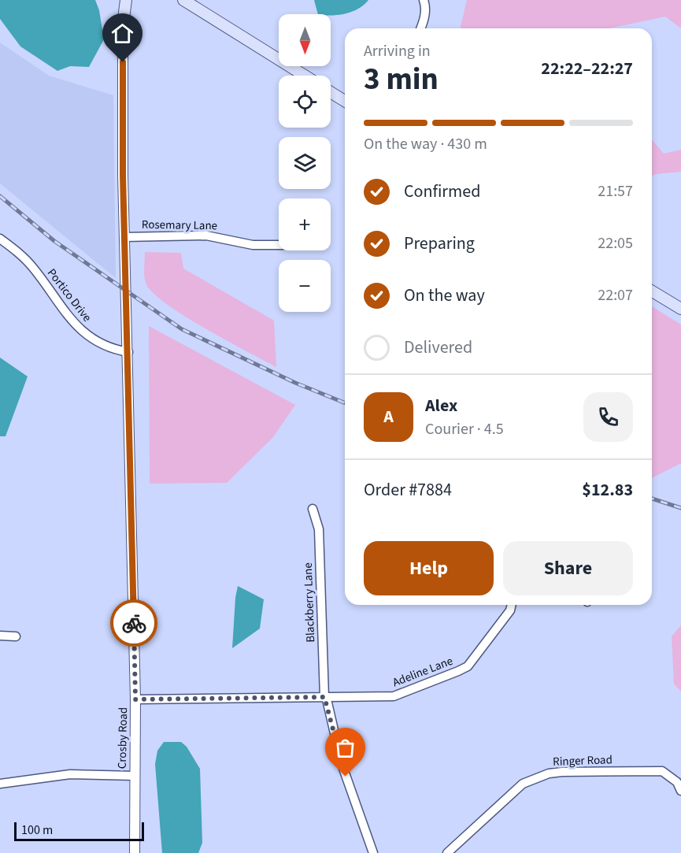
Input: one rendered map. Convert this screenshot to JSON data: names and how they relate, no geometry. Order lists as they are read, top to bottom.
{
  "streets": {
    "street": [
      "Rosemary Lane",
      "Portico Drive",
      "Blackberry Lane",
      "Adeline Lane",
      "Crosby Road",
      "Ringer Road"
    ]
  },
  "crossings": [
    ["Rosemary Lane", "Crosby Road"],
    ["Portico Drive", "Crosby Road"],
    ["Blackberry Lane", "Adeline Lane"],
    ["Adeline Lane", "Crosby Road"]
  ],
  "scale_bar": "100 m",
  "north": "bottom",
  "page": {
    "map_buttons": ["+", "−"],
    "heading": ["3 min", "Arriving in", "22:22–22:27"],
    "panel": [
      "Alex",
      "Courier · 4.5",
      "Order #7884",
      "$12.83"
    ],
    "bar": "On the way · 430 m",
    "list": [
      ["Confirmed", "21:57"],
      ["Preparing", "22:05"],
      ["On the way", "22:07"],
      "Delivered"
    ],
    "round": "A",
    "buttons": ["Help", "Share"],
    "scale": "100 m"
  }
}
